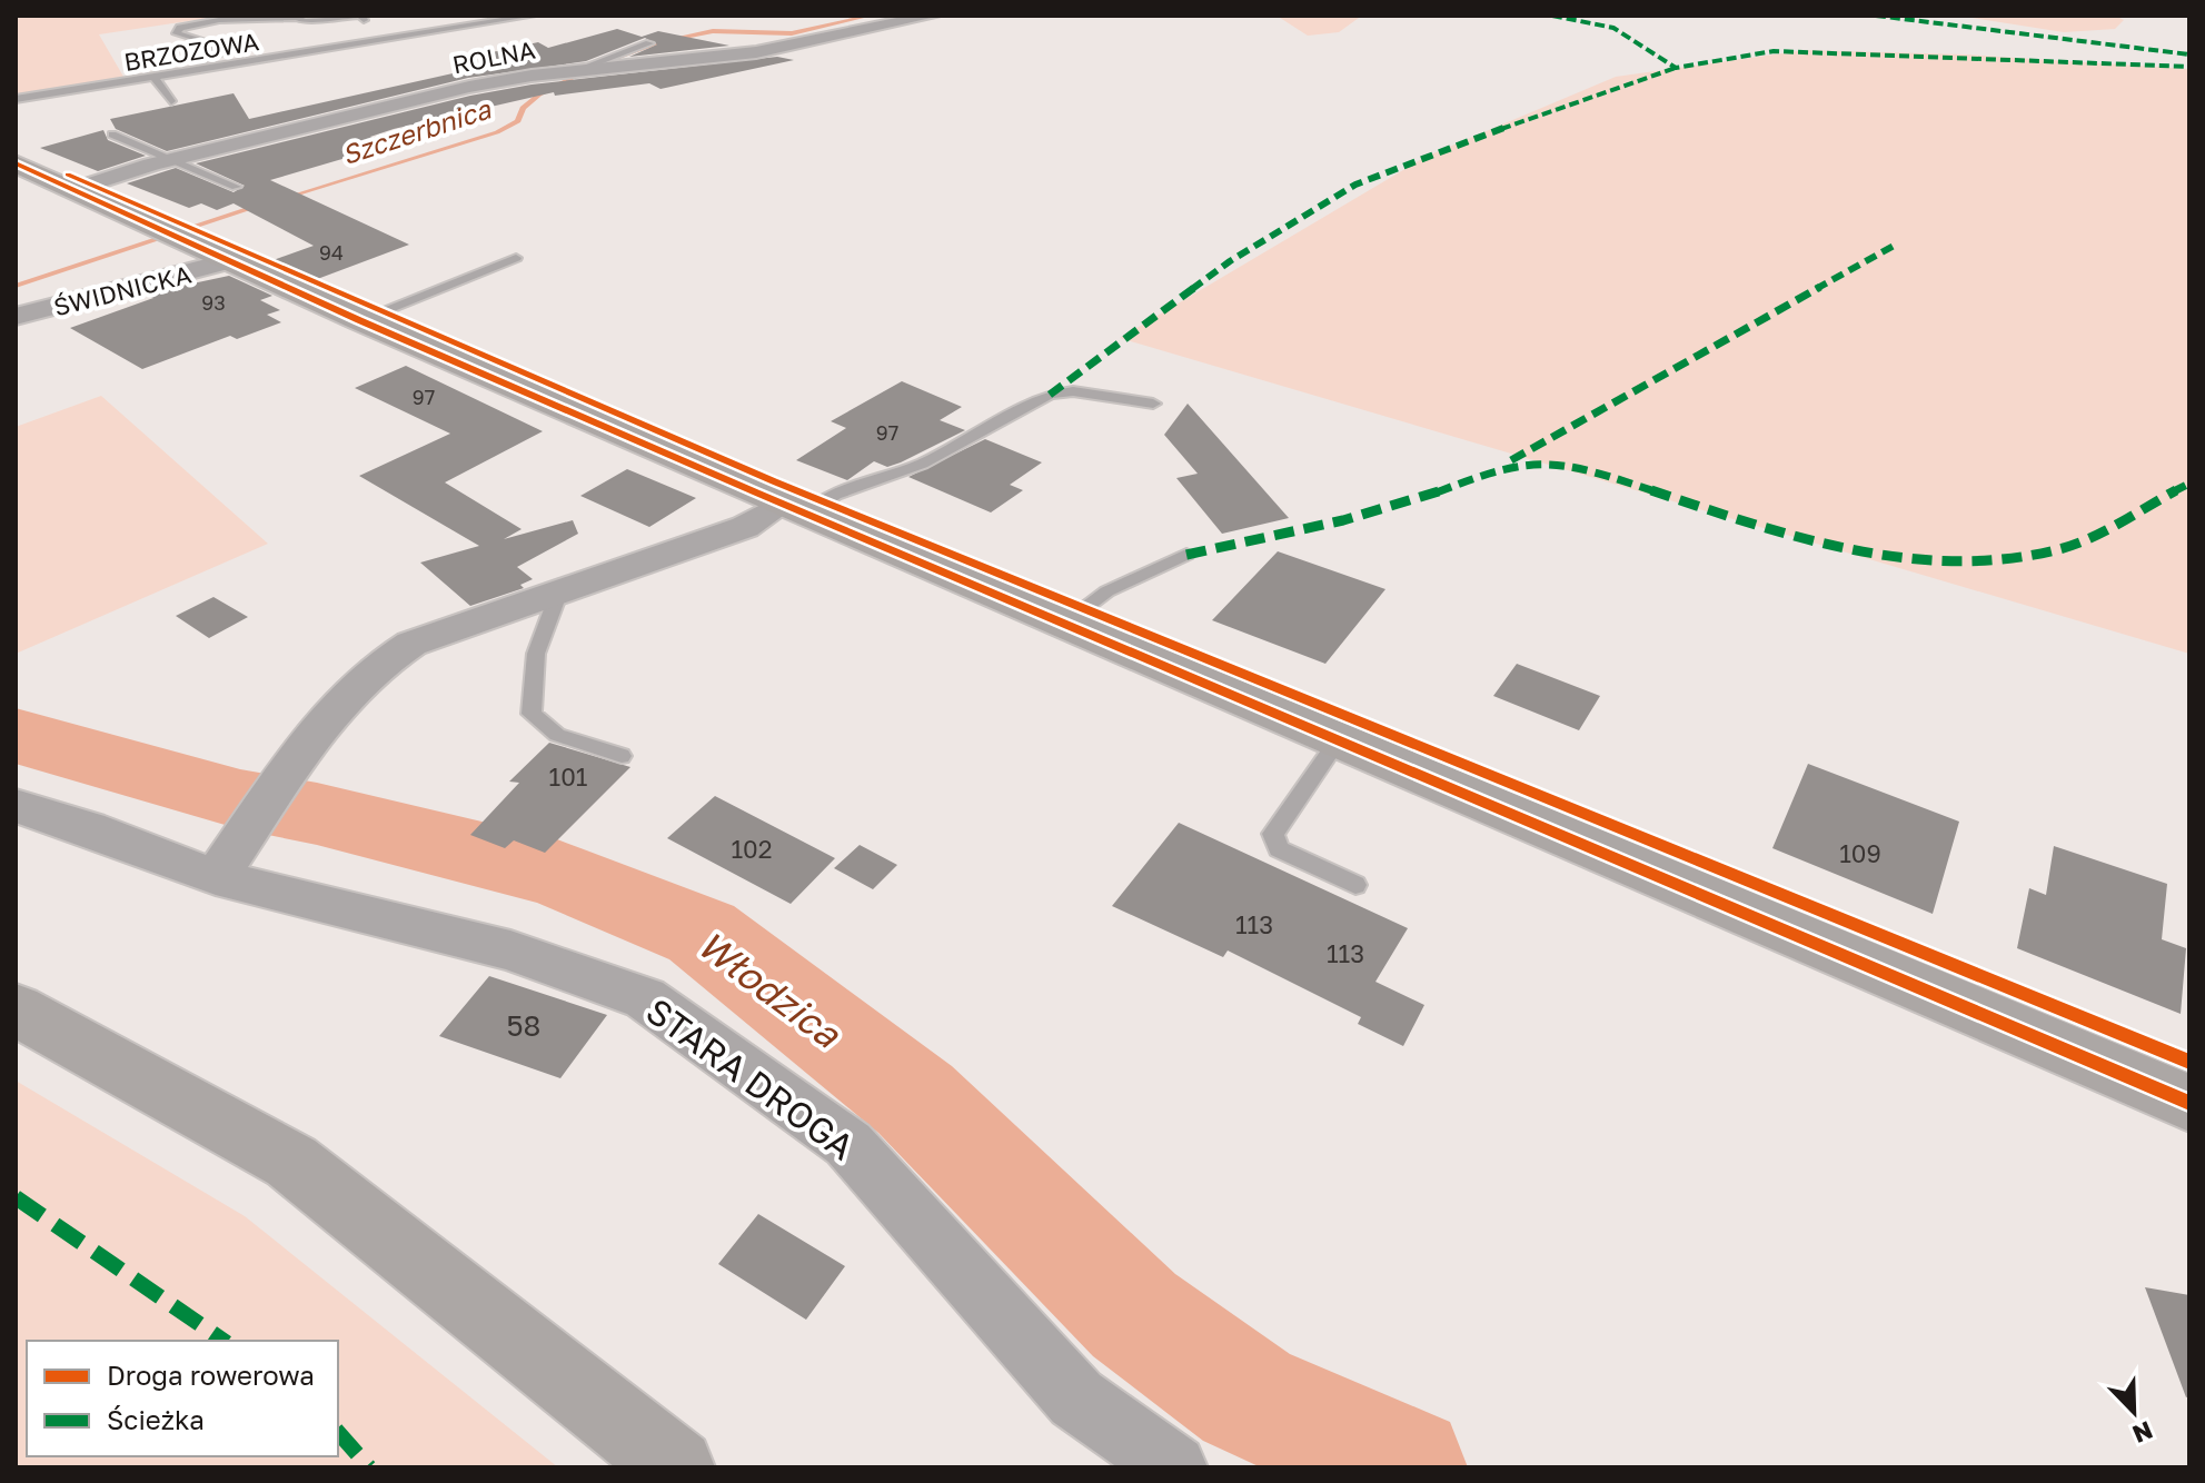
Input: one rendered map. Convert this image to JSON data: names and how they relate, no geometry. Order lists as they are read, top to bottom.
{
  "streets": {
    "street": ["ROLNA", "ŚWIDNICKA", "STARA DROGA"],
    "lane": ["BRZOZOWA"]
  },
  "crossings": [
    ["ROLNA", "ŚWIDNICKA"]
  ],
  "water": ["Szczerbnica", "Włodzica"],
  "house_numbers": [
    "94",
    "93",
    "97",
    "97",
    "101",
    "102",
    "109",
    "113",
    "113",
    "58"
  ],
  "legend": ["Droga rowerowa", "Ścieżka"],
  "north": "bottom right"
}
